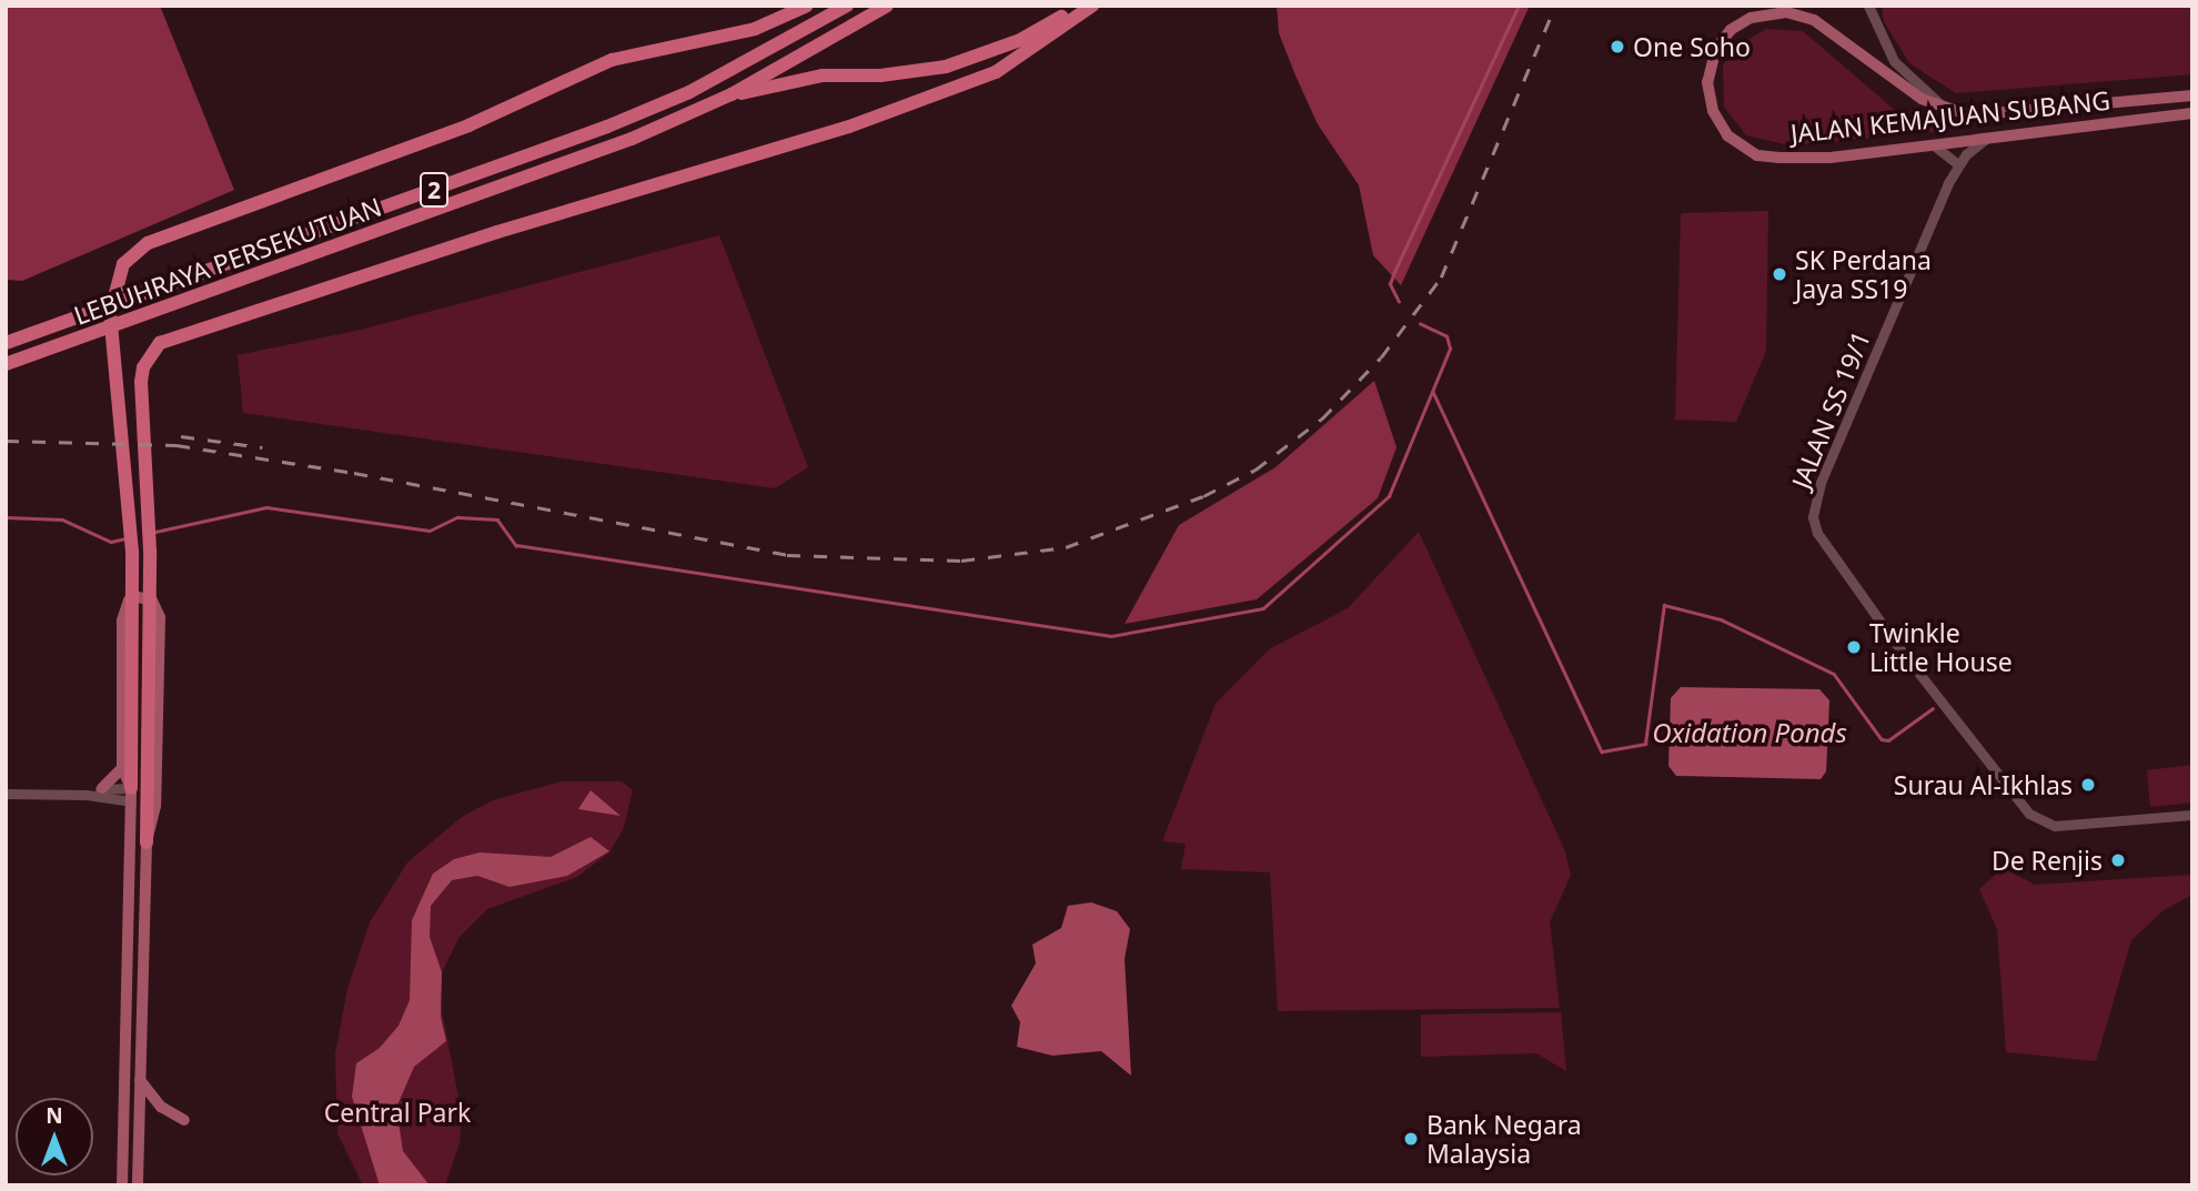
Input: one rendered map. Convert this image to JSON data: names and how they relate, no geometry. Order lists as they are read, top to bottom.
{
  "streets": {
    "highway": ["2", "LEBUHRAYA PERSEKUTUAN"],
    "main road": ["JALAN KEMAJUAN SUBANG"],
    "street": ["JALAN SS 19/1"]
  },
  "crossings": [
    ["JALAN KEMAJUAN SUBANG", "JALAN SS 19/1"]
  ],
  "water": ["Oxidation Ponds"],
  "parks": ["Central Park"],
  "places": [
    "One Soho",
    "SK Perdana Jaya SS19",
    "Twinkle Little House",
    "Surau Al-Ikhlas",
    "De Renjis",
    "Bank Negara Malaysia"
  ],
  "north": "top"
}
